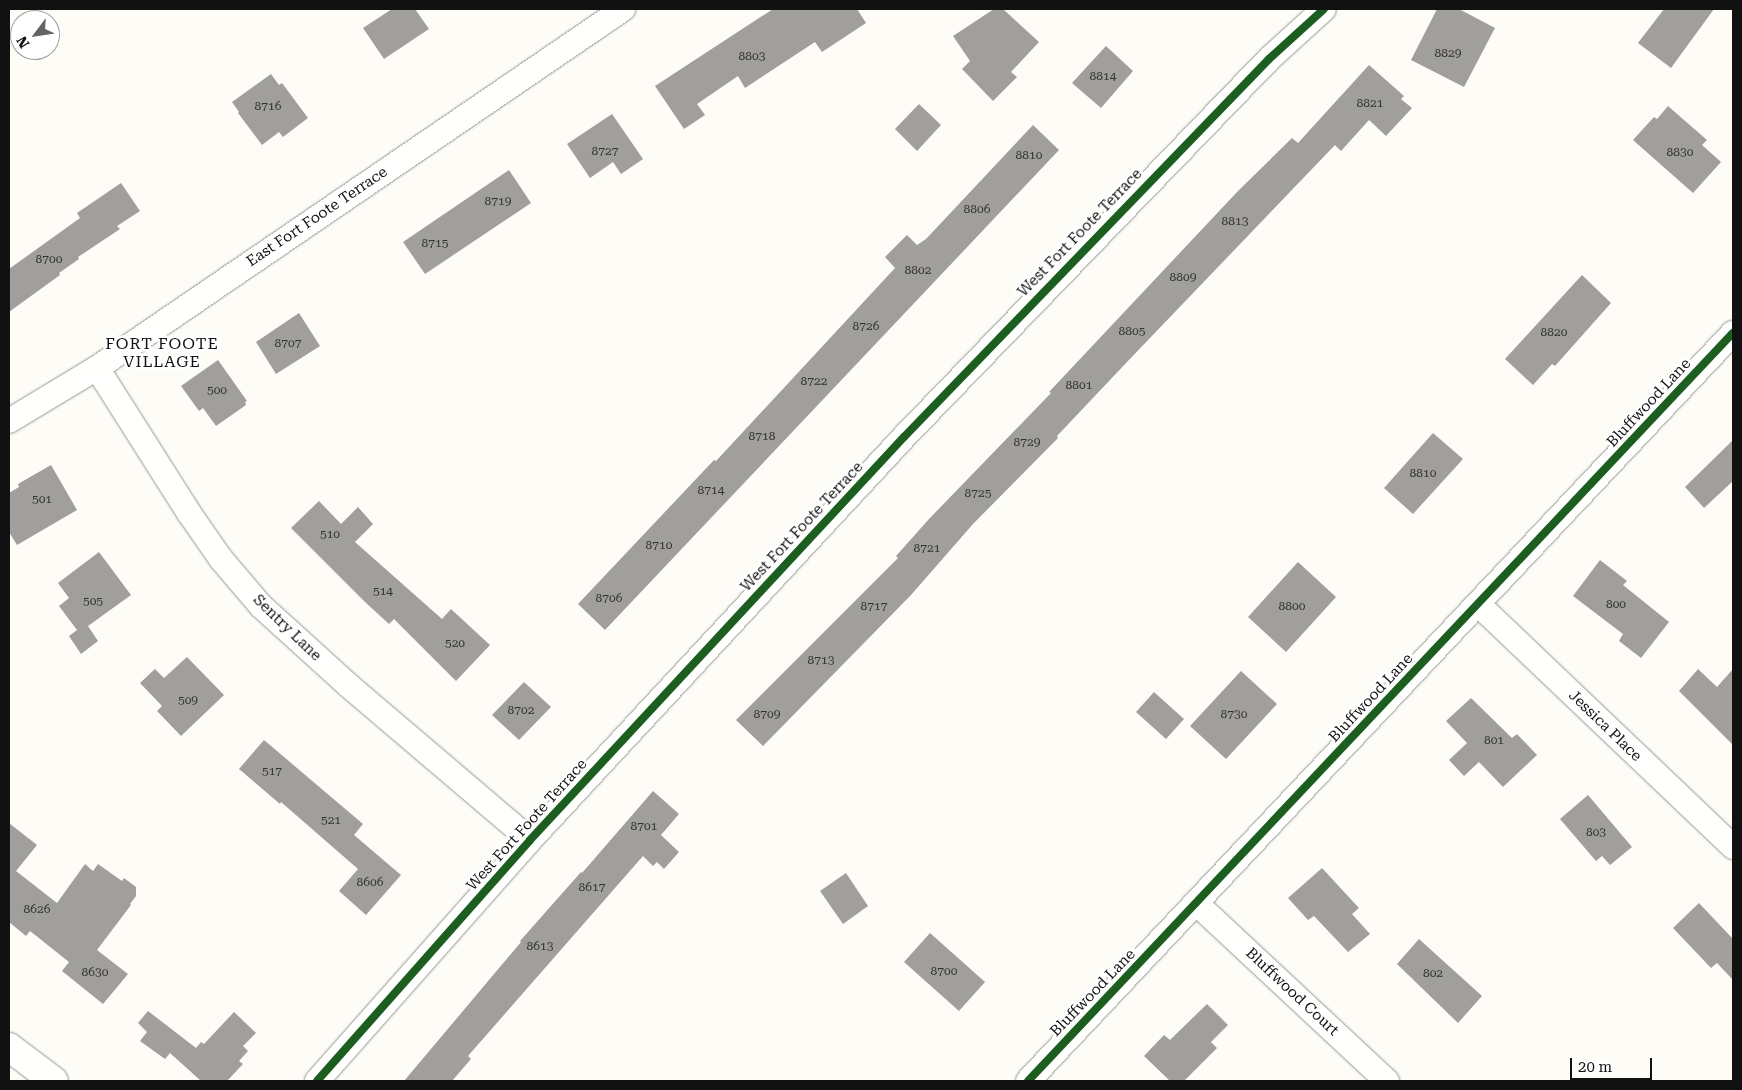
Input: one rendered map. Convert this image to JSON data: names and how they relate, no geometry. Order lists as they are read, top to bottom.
{
  "streets": {
    "street": [
      "East Fort Foote Terrace",
      "West Fort Foote Terrace",
      "Bluffwood Lane",
      "Sentry Lane",
      "Jessica Place",
      "Bluffwood Court"
    ]
  },
  "crossings": [
    ["East Fort Foote Terrace", "Sentry Lane"],
    ["West Fort Foote Terrace", "Sentry Lane"],
    ["Bluffwood Lane", "Jessica Place"],
    ["Bluffwood Lane", "Bluffwood Court"]
  ],
  "districts": ["FORT FOOTE VILLAGE"],
  "house_numbers": [
    "8829",
    "8803",
    "8814",
    "8821",
    "8716",
    "8727",
    "8830",
    "8810",
    "8719",
    "8806",
    "8813",
    "8715",
    "8700",
    "8802",
    "8809",
    "8726",
    "8805",
    "8820",
    "8707",
    "8722",
    "8801",
    "500",
    "8718",
    "8729",
    "8810",
    "8714",
    "8725",
    "501",
    "510",
    "8710",
    "8721",
    "514",
    "8706",
    "505",
    "800",
    "8717",
    "8800",
    "520",
    "8713",
    "509",
    "8702",
    "8709",
    "8730",
    "801",
    "517",
    "521",
    "8701",
    "803",
    "8606",
    "8617",
    "8626",
    "8613",
    "8700",
    "8630",
    "802"
  ],
  "scale_bar": "20 m",
  "north": "bottom left"
}
